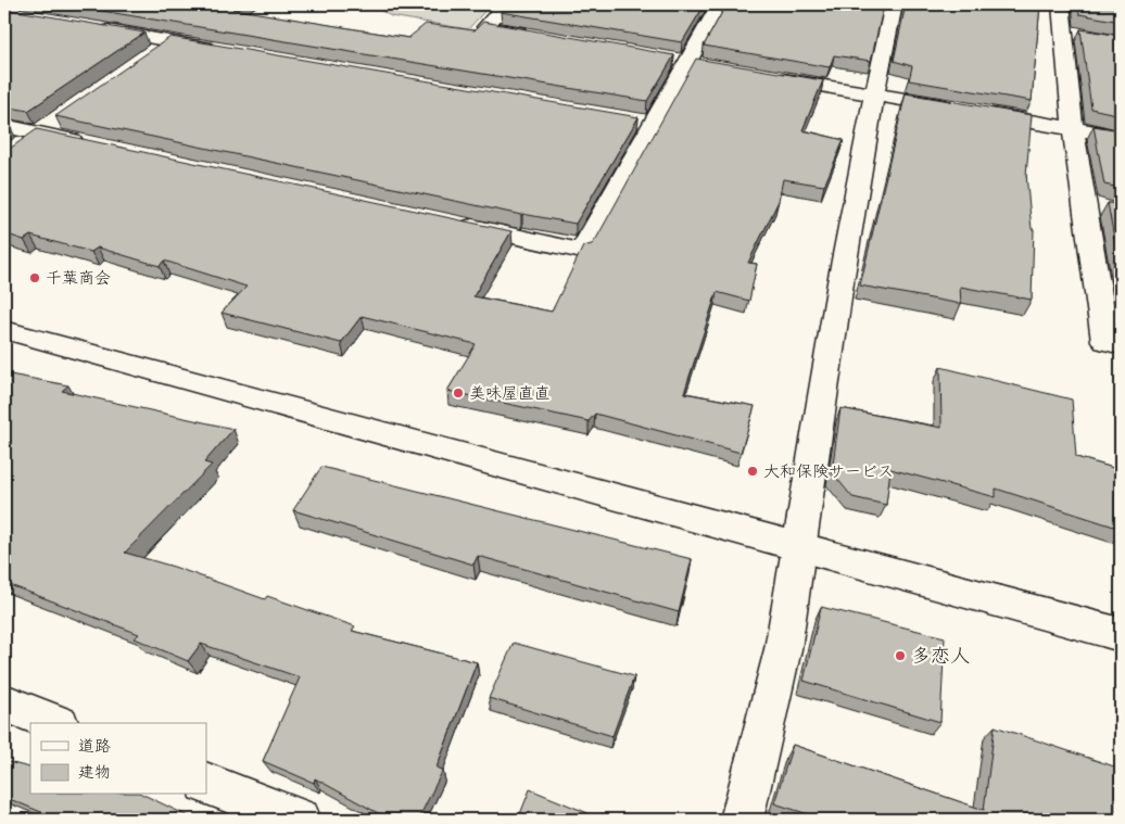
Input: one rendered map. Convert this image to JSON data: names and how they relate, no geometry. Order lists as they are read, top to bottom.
{
  "places": [
    "千葉商会",
    "美味屋直直",
    "大和保険サービス",
    "多恋人"
  ],
  "legend": ["道路", "建物"]
}
